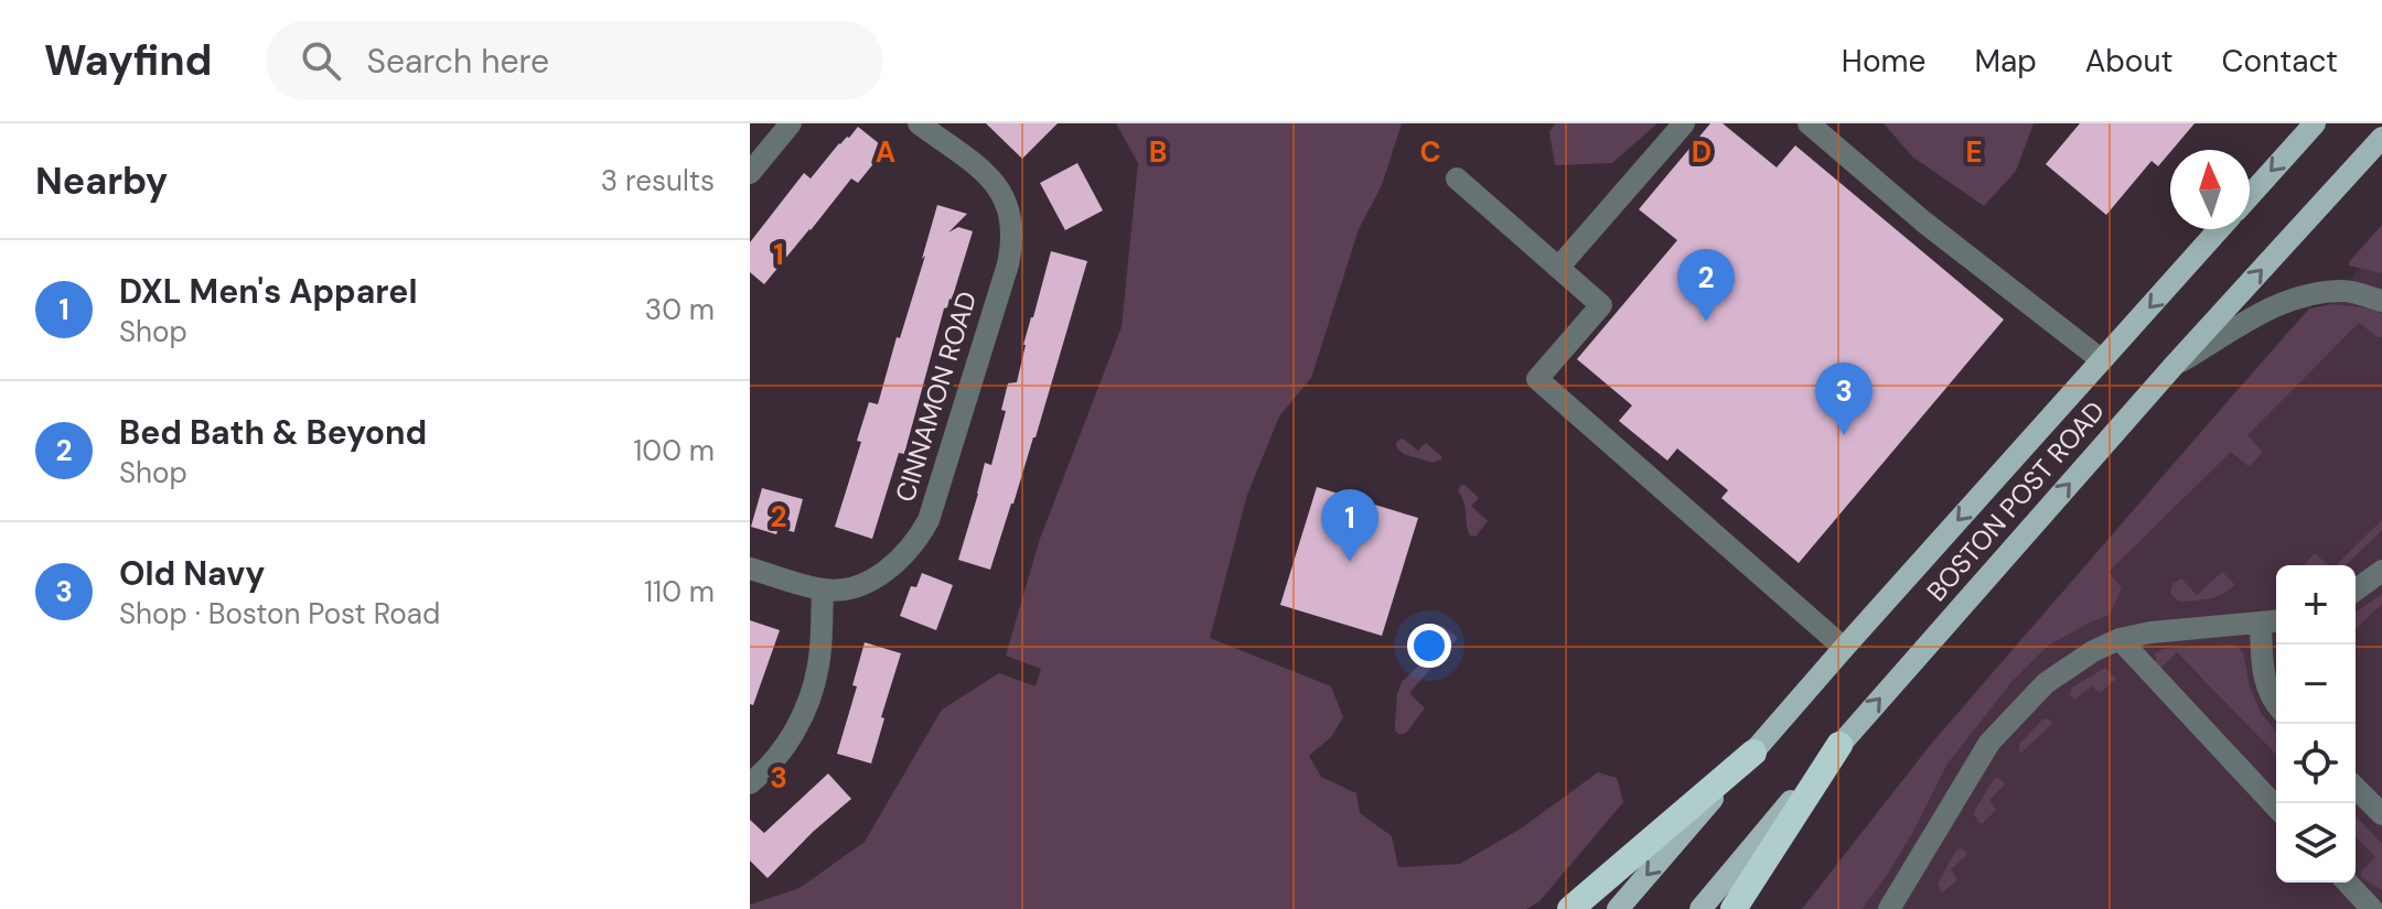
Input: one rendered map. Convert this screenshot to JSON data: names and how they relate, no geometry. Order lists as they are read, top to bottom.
{
  "streets": {
    "main road": ["BOSTON POST ROAD"],
    "street": ["CINNAMON ROAD"]
  },
  "north": "top",
  "page": {
    "header": "Wayfind",
    "search": "Search here",
    "nav": [
      "Home",
      "Map",
      "About",
      "Contact"
    ],
    "heading": ["Nearby", "3 results"],
    "list": [
      {
        "mark": "1",
        "name": "DXL Men's Apparel",
        "note": "Shop",
        "value": "30 m"
      },
      {
        "mark": "2",
        "name": "Bed Bath & Beyond",
        "note": "Shop",
        "value": "100 m"
      },
      {
        "mark": "3",
        "name": "Old Navy",
        "note": "Shop · Boston Post Road",
        "value": "110 m"
      }
    ],
    "pins": ["2", "3", "1"],
    "map_buttons": ["+", "−"]
  },
  "grid": {
    "columns": [
      "A",
      "B",
      "C",
      "D",
      "E"
    ],
    "rows": ["1", "2", "3"]
  }
}
